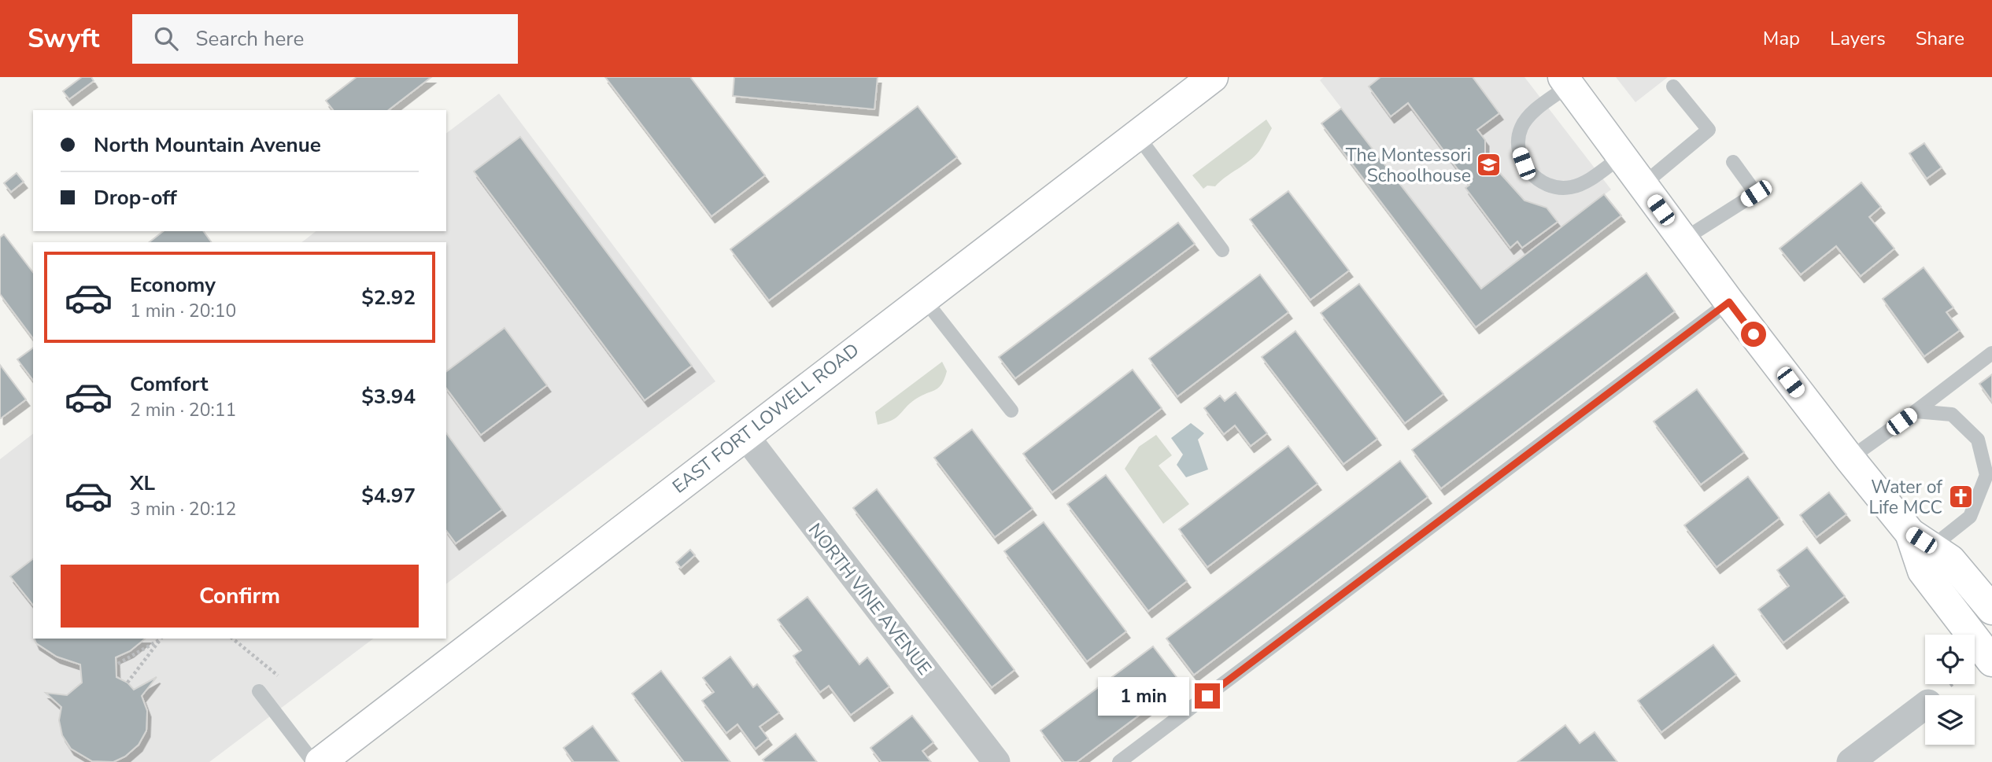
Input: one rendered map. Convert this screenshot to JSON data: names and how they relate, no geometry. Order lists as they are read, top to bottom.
{
  "streets": {
    "main road": ["EAST FORT LOWELL ROAD"],
    "street": ["NORTH VINE AVENUE"]
  },
  "crossings": [
    ["EAST FORT LOWELL ROAD", "NORTH VINE AVENUE"]
  ],
  "places": {
    "school or university": ["The Montessori Schoolhouse"],
    "church": ["Water of Life MCC"]
  },
  "page": {
    "header": "Swyft",
    "search": "Search here",
    "nav": ["Map", "Layers", "Share"],
    "banner": ["North Mountain Avenue", "Drop-off"],
    "list": [
      {
        "name": "Economy",
        "note": "1 min · 20:10",
        "value": "$2.92"
      },
      {
        "name": "Comfort",
        "note": "2 min · 20:11",
        "value": "$3.94"
      },
      {
        "name": "XL",
        "note": "3 min · 20:12",
        "value": "$4.97"
      }
    ],
    "buttons": "Confirm",
    "bubble": "1 min"
  }
}
